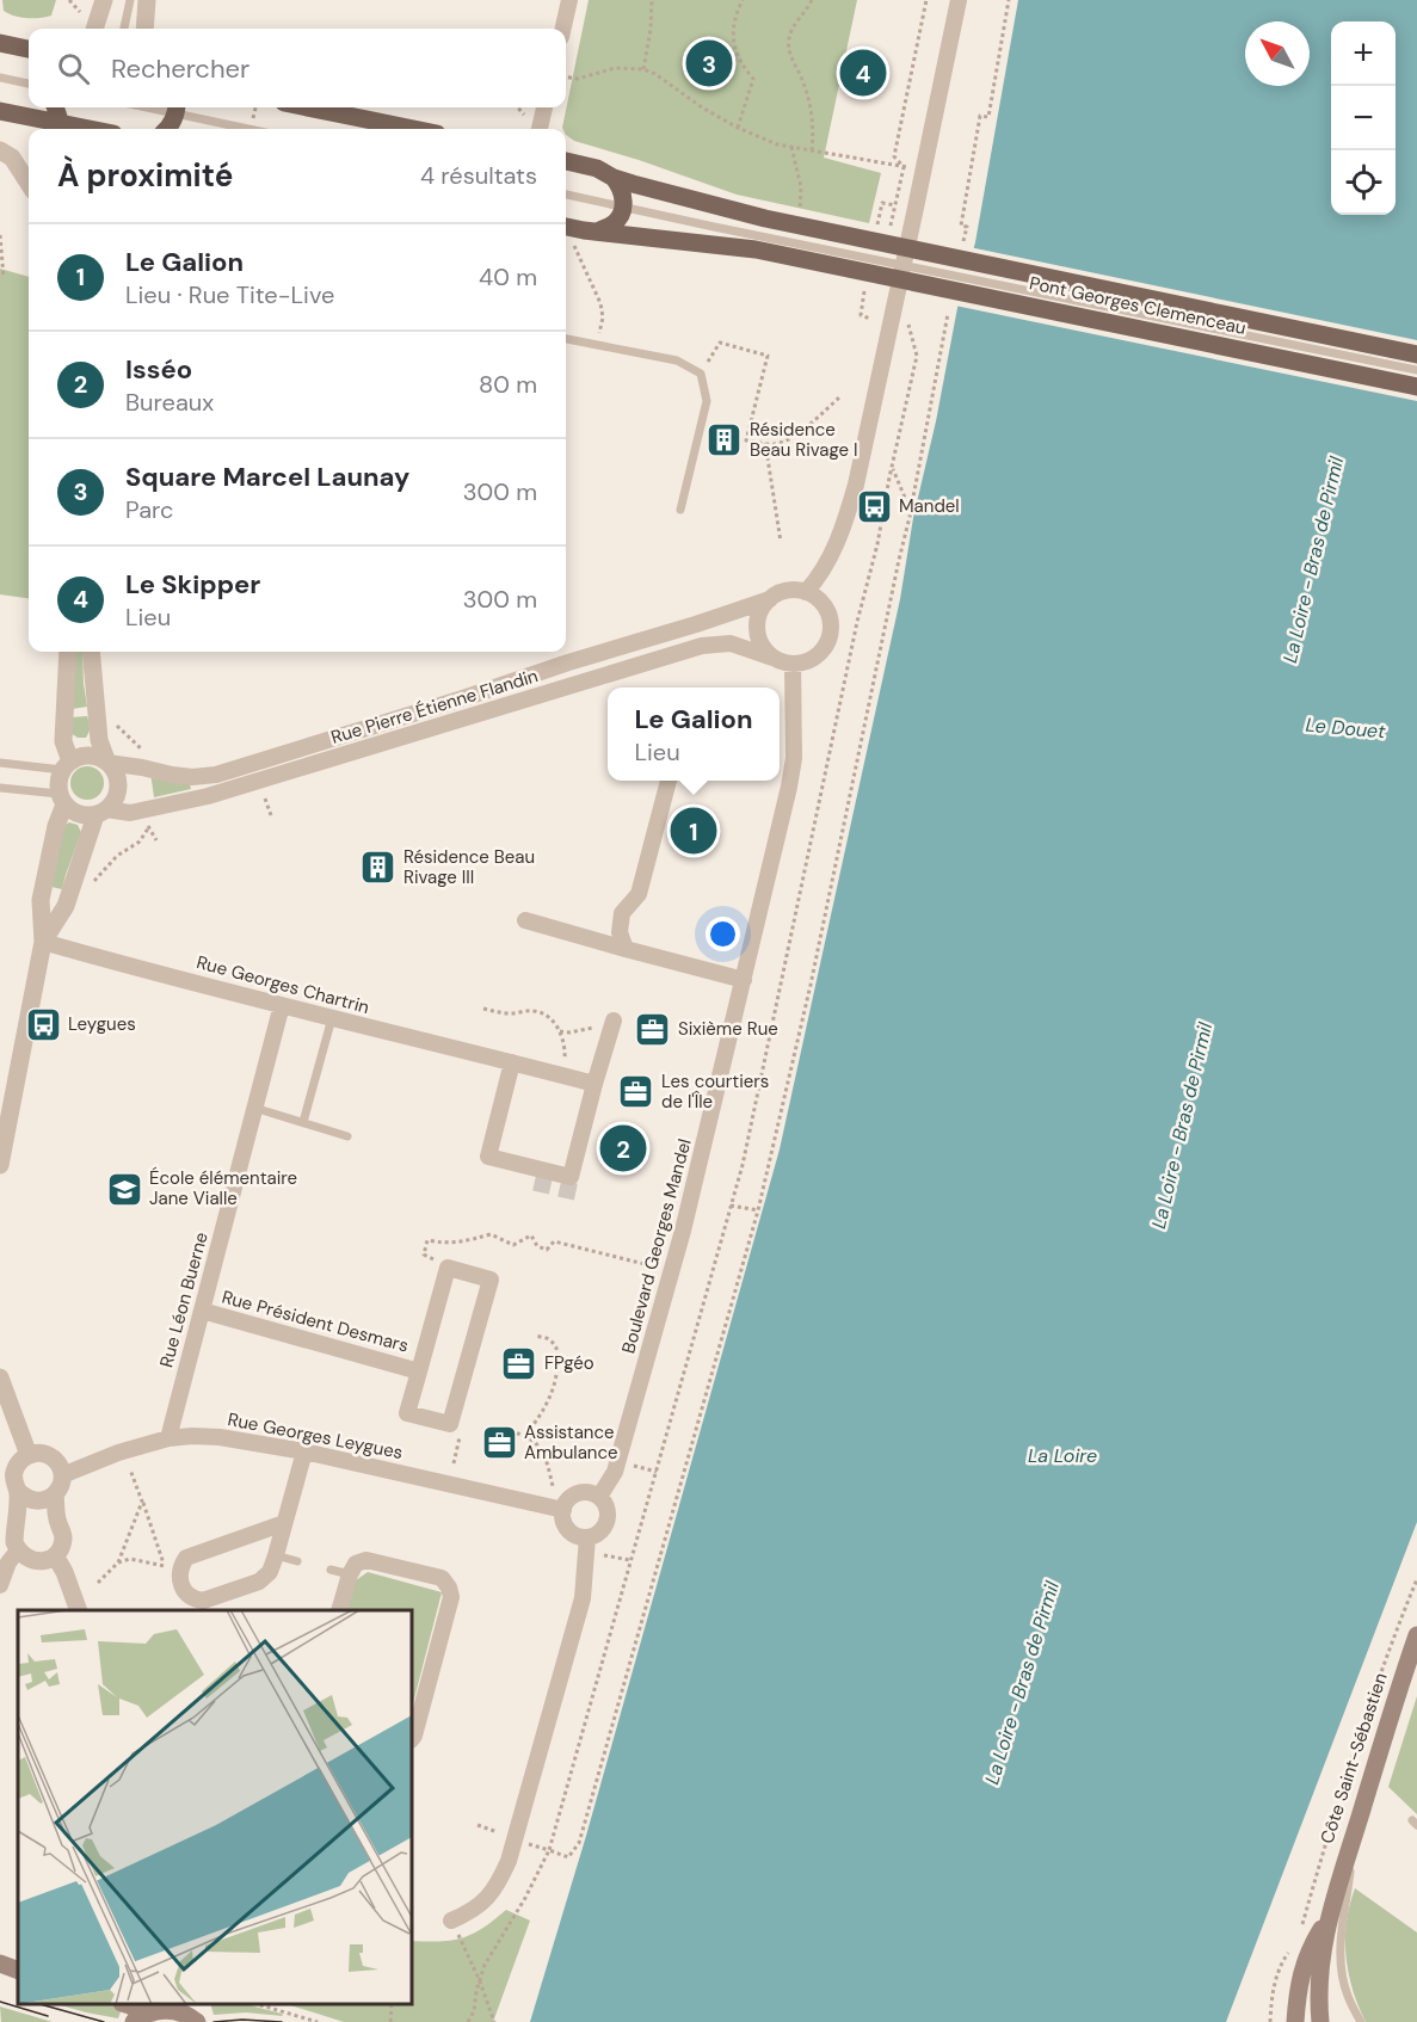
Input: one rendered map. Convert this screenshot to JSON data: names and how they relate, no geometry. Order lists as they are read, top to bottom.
{
  "streets": {
    "main road": ["Pont Georges Clemenceau", "Côte Saint-Sébastien"],
    "street": [
      "Rue Pierre Étienne Flandin",
      "Rue Georges Chartrin",
      "Boulevard Georges Mandel",
      "Rue Léon Buerne",
      "Rue Président Desmars",
      "Rue Georges Leygues"
    ]
  },
  "crossings": [
    ["Rue Pierre Étienne Flandin", "Boulevard Georges Mandel"],
    ["Rue Georges Chartrin", "Rue Léon Buerne"],
    ["Boulevard Georges Mandel", "Rue Georges Leygues"],
    ["Rue Léon Buerne", "Rue Président Desmars"],
    ["Rue Léon Buerne", "Rue Georges Leygues"]
  ],
  "water": ["La Loire - Bras de Pirmil", "Le Douet", "La Loire"],
  "places": {
    "building": ["Résidence Beau Rivage I", "Résidence Beau Rivage III"],
    "bus stop": ["Mandel", "Leygues"],
    "office": [
      "Sixième Rue",
      "Les courtiers de l'Île",
      "FPgéo",
      "Assistance Ambulance"
    ],
    "school or university": ["École élémentaire Jane Vialle"]
  },
  "north": "top left",
  "page": {
    "map_buttons": ["+", "−"],
    "search": "Rechercher",
    "pins": [
      "3",
      "4",
      "1",
      "2"
    ],
    "heading": ["À proximité", "4 résultats"],
    "list": [
      {
        "mark": "1",
        "name": "Le Galion",
        "note": "Lieu · Rue Tite-Live",
        "value": "40 m"
      },
      {
        "mark": "2",
        "name": "Isséo",
        "note": "Bureaux",
        "value": "80 m"
      },
      {
        "mark": "3",
        "name": "Square Marcel Launay",
        "note": "Parc",
        "value": "300 m"
      },
      {
        "mark": "4",
        "name": "Le Skipper",
        "note": "Lieu",
        "value": "300 m"
      }
    ],
    "popup": ["Le Galion", "Lieu"]
  }
}
